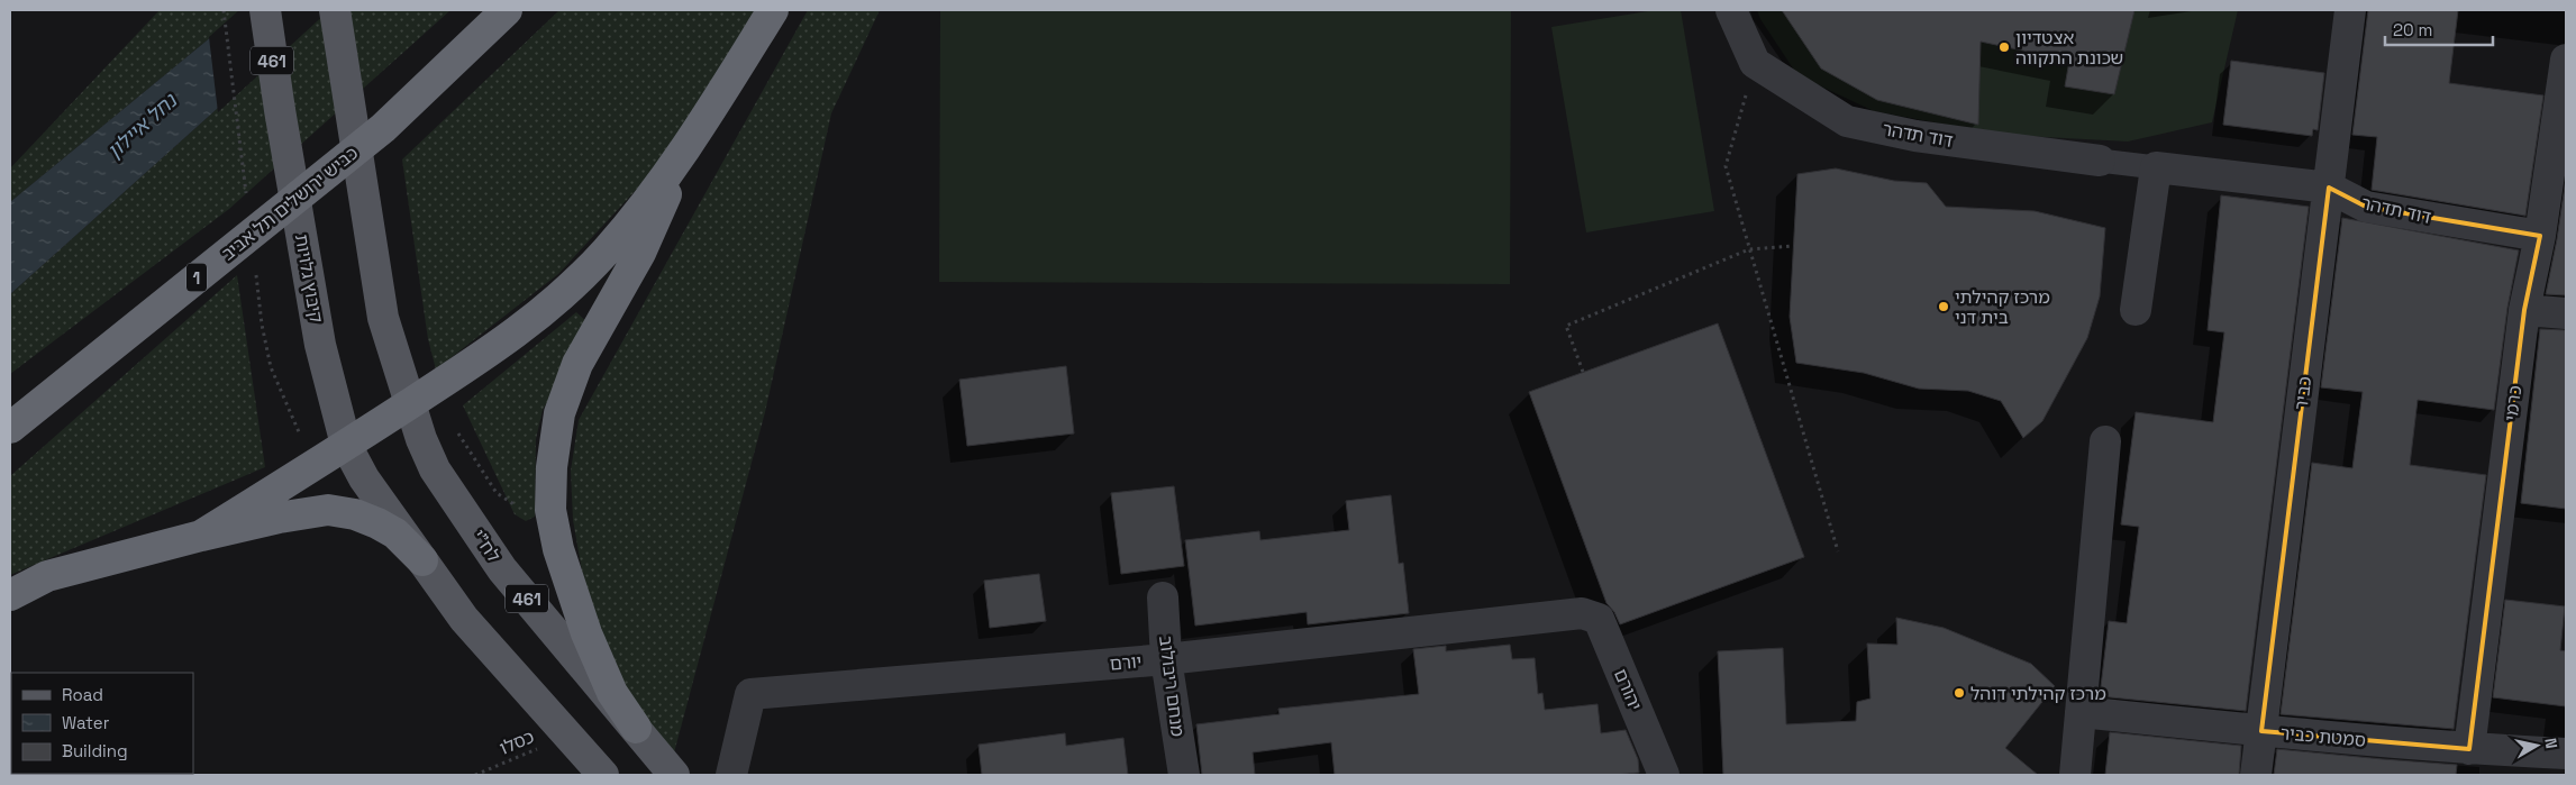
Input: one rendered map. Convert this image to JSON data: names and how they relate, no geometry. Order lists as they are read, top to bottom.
{
  "streets": {
    "highway": ["כביש ירושלים תל אביב", "1"],
    "main road": ["461", "קיבוץ גלויות", "לח\"י"],
    "street": [
      "דוד תדהר",
      "כביר",
      "כרמי",
      "יורם",
      "מנחם ריבולוב",
      "יהורם",
      "סמטת כביר"
    ],
    "path": ["כסלו"]
  },
  "crossings": [
    ["461", "קיבוץ גלויות"],
    ["461", "לח\"י"],
    ["461", "כסלו"],
    ["דוד תדהר", "כביר"],
    ["דוד תדהר", "כרמי"],
    ["כביר", "סמטת כביר"],
    ["כרמי", "סמטת כביר"],
    ["יורם", "מנחם ריבולוב"],
    ["יורם", "יהורם"]
  ],
  "water": ["נחל איילון"],
  "places": ["אצטדיון שכונת התקווה", "מרכז קהילתי בית דני", "מרכז קהילתי דוהל"],
  "legend": ["Road", "Water", "Building"],
  "scale_bar": "20 m",
  "north": "right"
}
